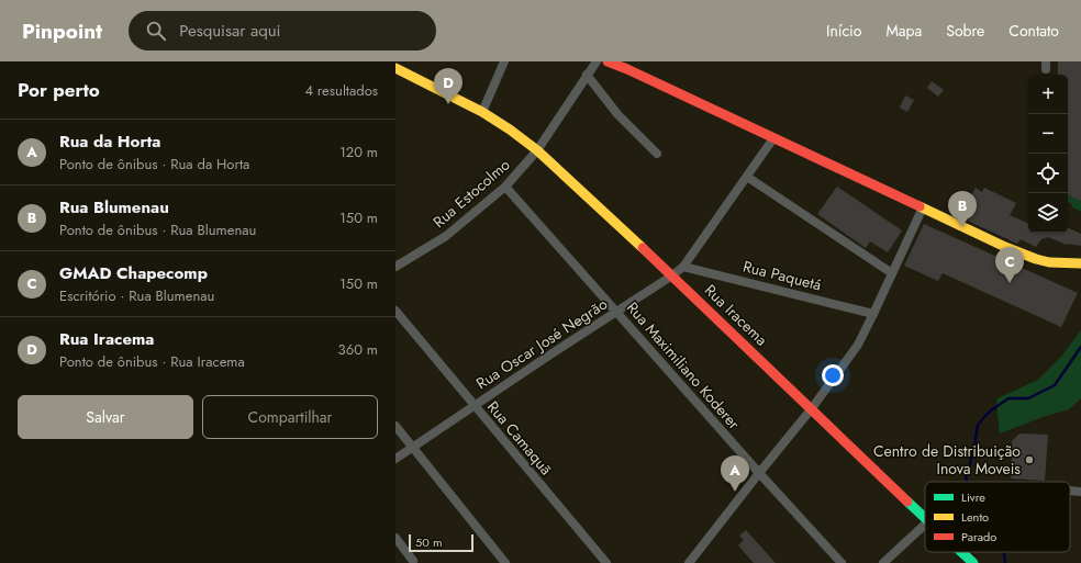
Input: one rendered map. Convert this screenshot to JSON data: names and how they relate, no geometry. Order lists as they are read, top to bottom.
{
  "streets": {
    "street": [
      "Rua Estocolmo",
      "Rua Paquetá",
      "Rua Iracema",
      "Rua Oscar José Negrão",
      "Rua Maximiliano Koderer",
      "Rua Camaquã"
    ]
  },
  "crossings": [
    ["Rua Estocolmo", "Rua Iracema"],
    ["Rua Estocolmo", "Rua Maximiliano Koderer"],
    ["Rua Paquetá", "Rua Oscar José Negrão"],
    ["Rua Iracema", "Rua Oscar José Negrão"],
    ["Rua Oscar José Negrão", "Rua Maximiliano Koderer"],
    ["Rua Oscar José Negrão", "Rua Camaquã"]
  ],
  "places": ["Centro de Distribuição Inova Moveis"],
  "legend": ["Livre", "Lento", "Parado"],
  "scale_bar": "50 m",
  "page": {
    "header": "Pinpoint",
    "search": "Pesquisar aqui",
    "nav": [
      "Início",
      "Mapa",
      "Sobre",
      "Contato"
    ],
    "heading": ["Por perto", "4 resultados"],
    "pins": [
      "D",
      "B",
      "C",
      "A"
    ],
    "map_buttons": ["+", "−"],
    "list": [
      {
        "mark": "A",
        "name": "Rua da Horta",
        "note": "Ponto de ônibus · Rua da Horta",
        "value": "120 m"
      },
      {
        "mark": "B",
        "name": "Rua Blumenau",
        "note": "Ponto de ônibus · Rua Blumenau",
        "value": "150 m"
      },
      {
        "mark": "C",
        "name": "GMAD Chapecomp",
        "note": "Escritório · Rua Blumenau",
        "value": "150 m"
      },
      {
        "mark": "D",
        "name": "Rua Iracema",
        "note": "Ponto de ônibus · Rua Iracema",
        "value": "360 m"
      }
    ],
    "buttons": ["Salvar", "Compartilhar"],
    "scale": "50 m"
  }
}
